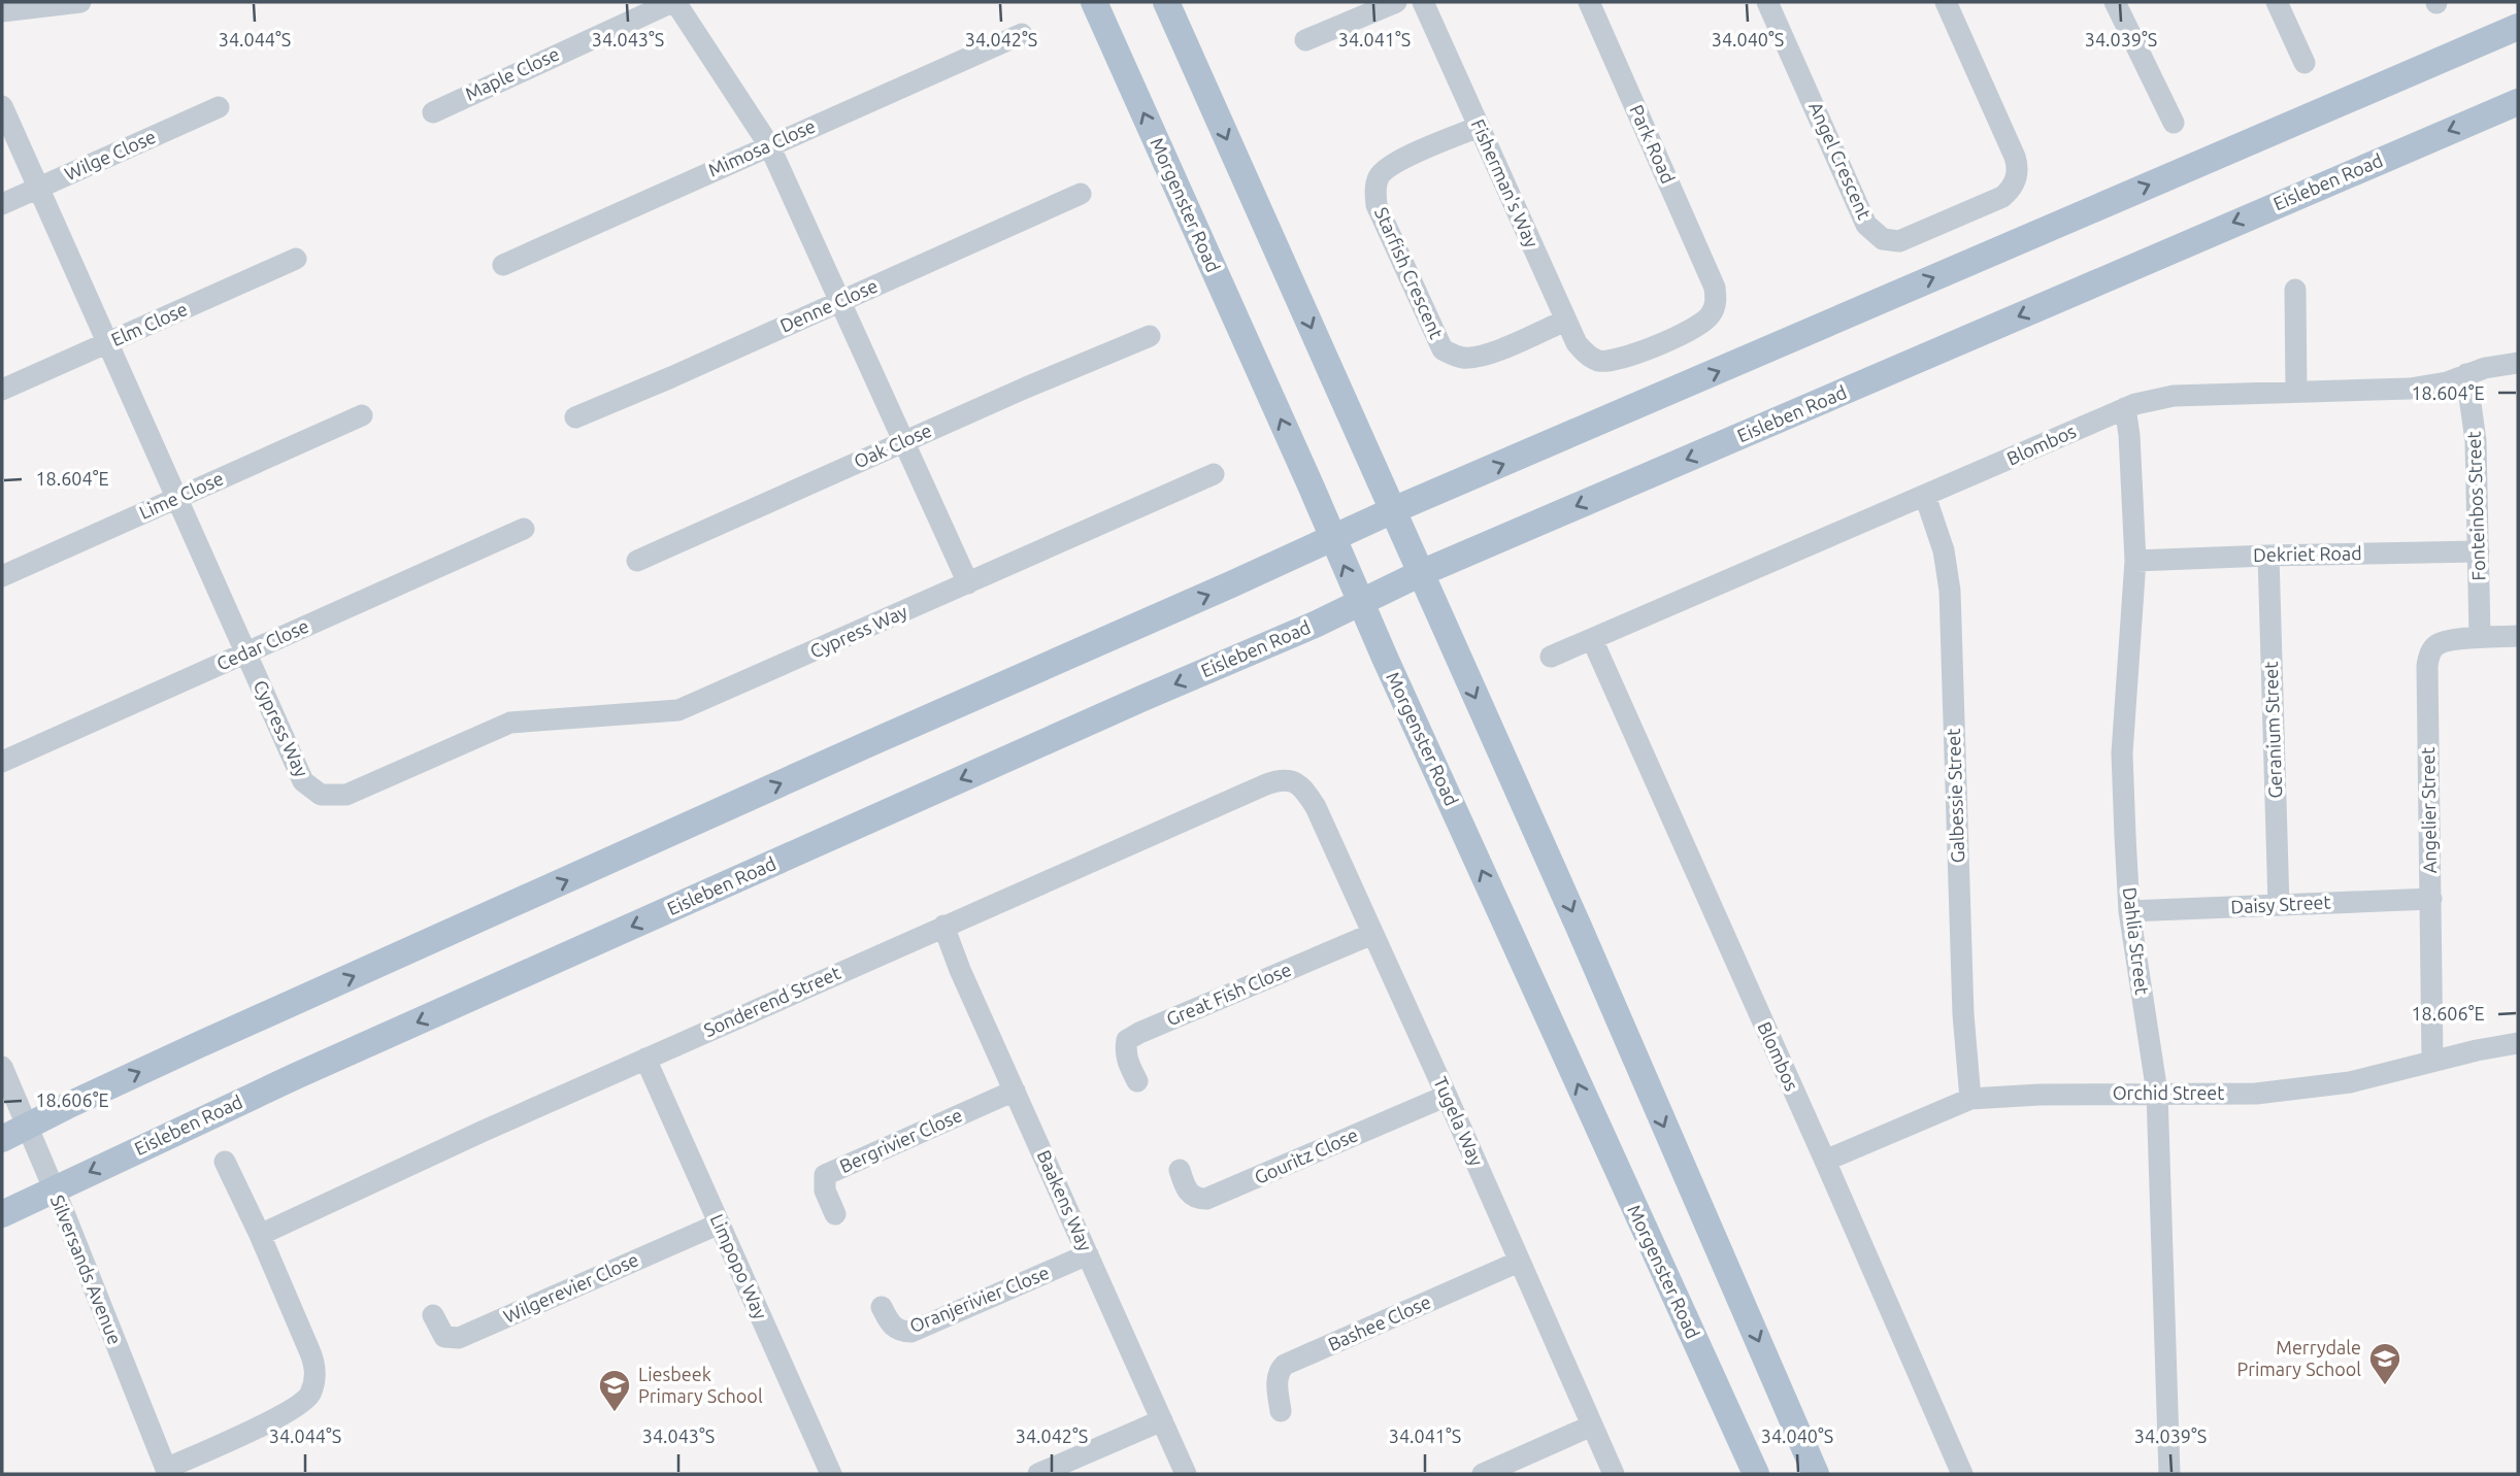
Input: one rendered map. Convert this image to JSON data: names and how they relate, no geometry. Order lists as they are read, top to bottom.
{
  "streets": {
    "main road": ["Eisleben Road", "Morgenster Road"],
    "street": [
      "Maple Close",
      "Park Road",
      "Mimosa Close",
      "Wilge Close",
      "Angel Crescent",
      "Fisherman's Way",
      "Starfish Crescent",
      "Denne Close",
      "Elm Close",
      "Blombos",
      "Oak Close",
      "Lime Close",
      "Fonteinbos Street",
      "Dekriet Road",
      "Cypress Way",
      "Cedar Close",
      "Geranium Street",
      "Galbessie Street",
      "Angelier Street",
      "Daisy Street",
      "Dahlia Street",
      "Great Fish Close",
      "Sonderend Street",
      "Orchid Street",
      "Tugela Way",
      "Bergrivier Close",
      "Gouritz Close",
      "Baakens Way",
      "Limpopo Way",
      "Silversands Avenue",
      "Wilgerevier Close",
      "Oranjerivier Close",
      "Bashee Close"
    ]
  },
  "crossings": [
    ["Park Road", "Fisherman's Way"],
    ["Wilge Close", "Cypress Way"],
    ["Eisleben Road", "Morgenster Road"],
    ["Eisleben Road", "Silversands Avenue"],
    ["Fisherman's Way", "Starfish Crescent"],
    ["Elm Close", "Cypress Way"],
    ["Blombos", "Fonteinbos Street"],
    ["Blombos", "Galbessie Street"],
    ["Blombos", "Dahlia Street"],
    ["Blombos", "Orchid Street"],
    ["Lime Close", "Cypress Way"],
    ["Fonteinbos Street", "Dekriet Road"],
    ["Fonteinbos Street", "Angelier Street"],
    ["Dekriet Road", "Geranium Street"],
    ["Dekriet Road", "Dahlia Street"],
    ["Cypress Way", "Cedar Close"],
    ["Geranium Street", "Daisy Street"],
    ["Galbessie Street", "Orchid Street"],
    ["Angelier Street", "Daisy Street"],
    ["Angelier Street", "Orchid Street"],
    ["Daisy Street", "Dahlia Street"],
    ["Dahlia Street", "Orchid Street"],
    ["Great Fish Close", "Tugela Way"],
    ["Sonderend Street", "Tugela Way"],
    ["Sonderend Street", "Baakens Way"],
    ["Sonderend Street", "Limpopo Way"],
    ["Tugela Way", "Gouritz Close"],
    ["Tugela Way", "Bashee Close"],
    ["Bergrivier Close", "Baakens Way"],
    ["Baakens Way", "Oranjerivier Close"],
    ["Limpopo Way", "Wilgerevier Close"]
  ],
  "places": {
    "school or university": ["Merrydale Primary School", "Liesbeek Primary School"]
  },
  "coordinates": [
    "34.044°S",
    "34.043°S",
    "34.042°S",
    "34.041°S",
    "34.040°S",
    "34.039°S",
    "18.604°E",
    "18.606°E"
  ]
}
